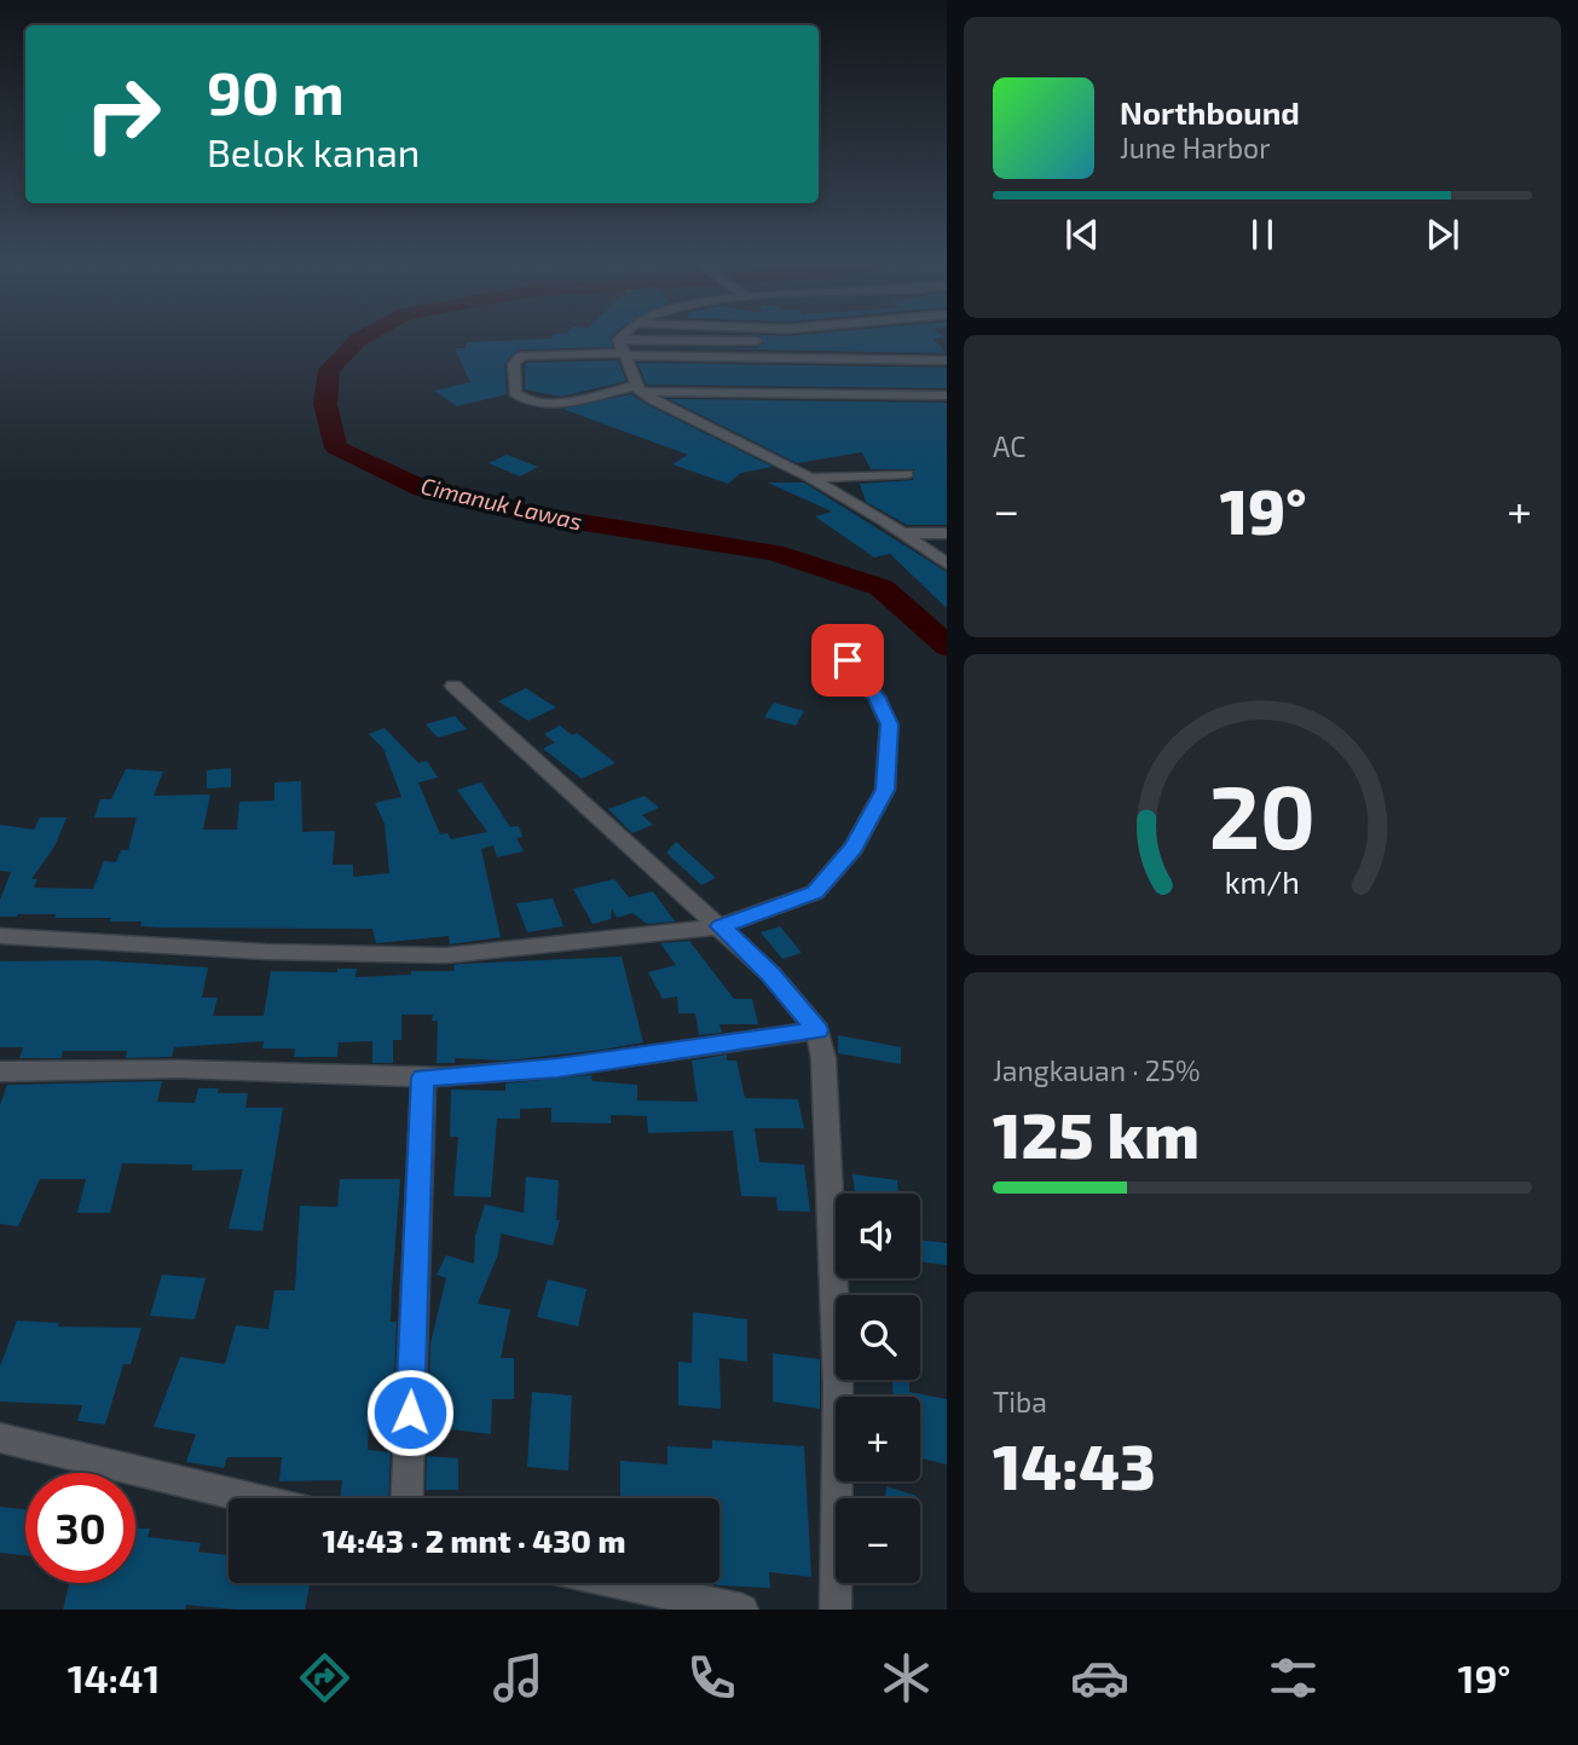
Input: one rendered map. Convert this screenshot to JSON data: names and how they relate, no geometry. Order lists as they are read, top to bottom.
{
  "water": ["Cimanuk Lawas"],
  "page": {
    "turn": ["90 m", "Belok kanan"],
    "song": ["Northbound", "June Harbor"],
    "tile": [
      "AC",
      ["Jangkauan · 25%", "125 km"],
      ["Tiba", "14:43"]
    ],
    "heat": ["−", "19°", "+"],
    "map_buttons": ["+", "−"],
    "limit": "30",
    "trip": "14:43 · 2 mnt · 430 m",
    "tabs": ["14:41", "19°"],
    "gauge": ["20", "km/h"]
  }
}
